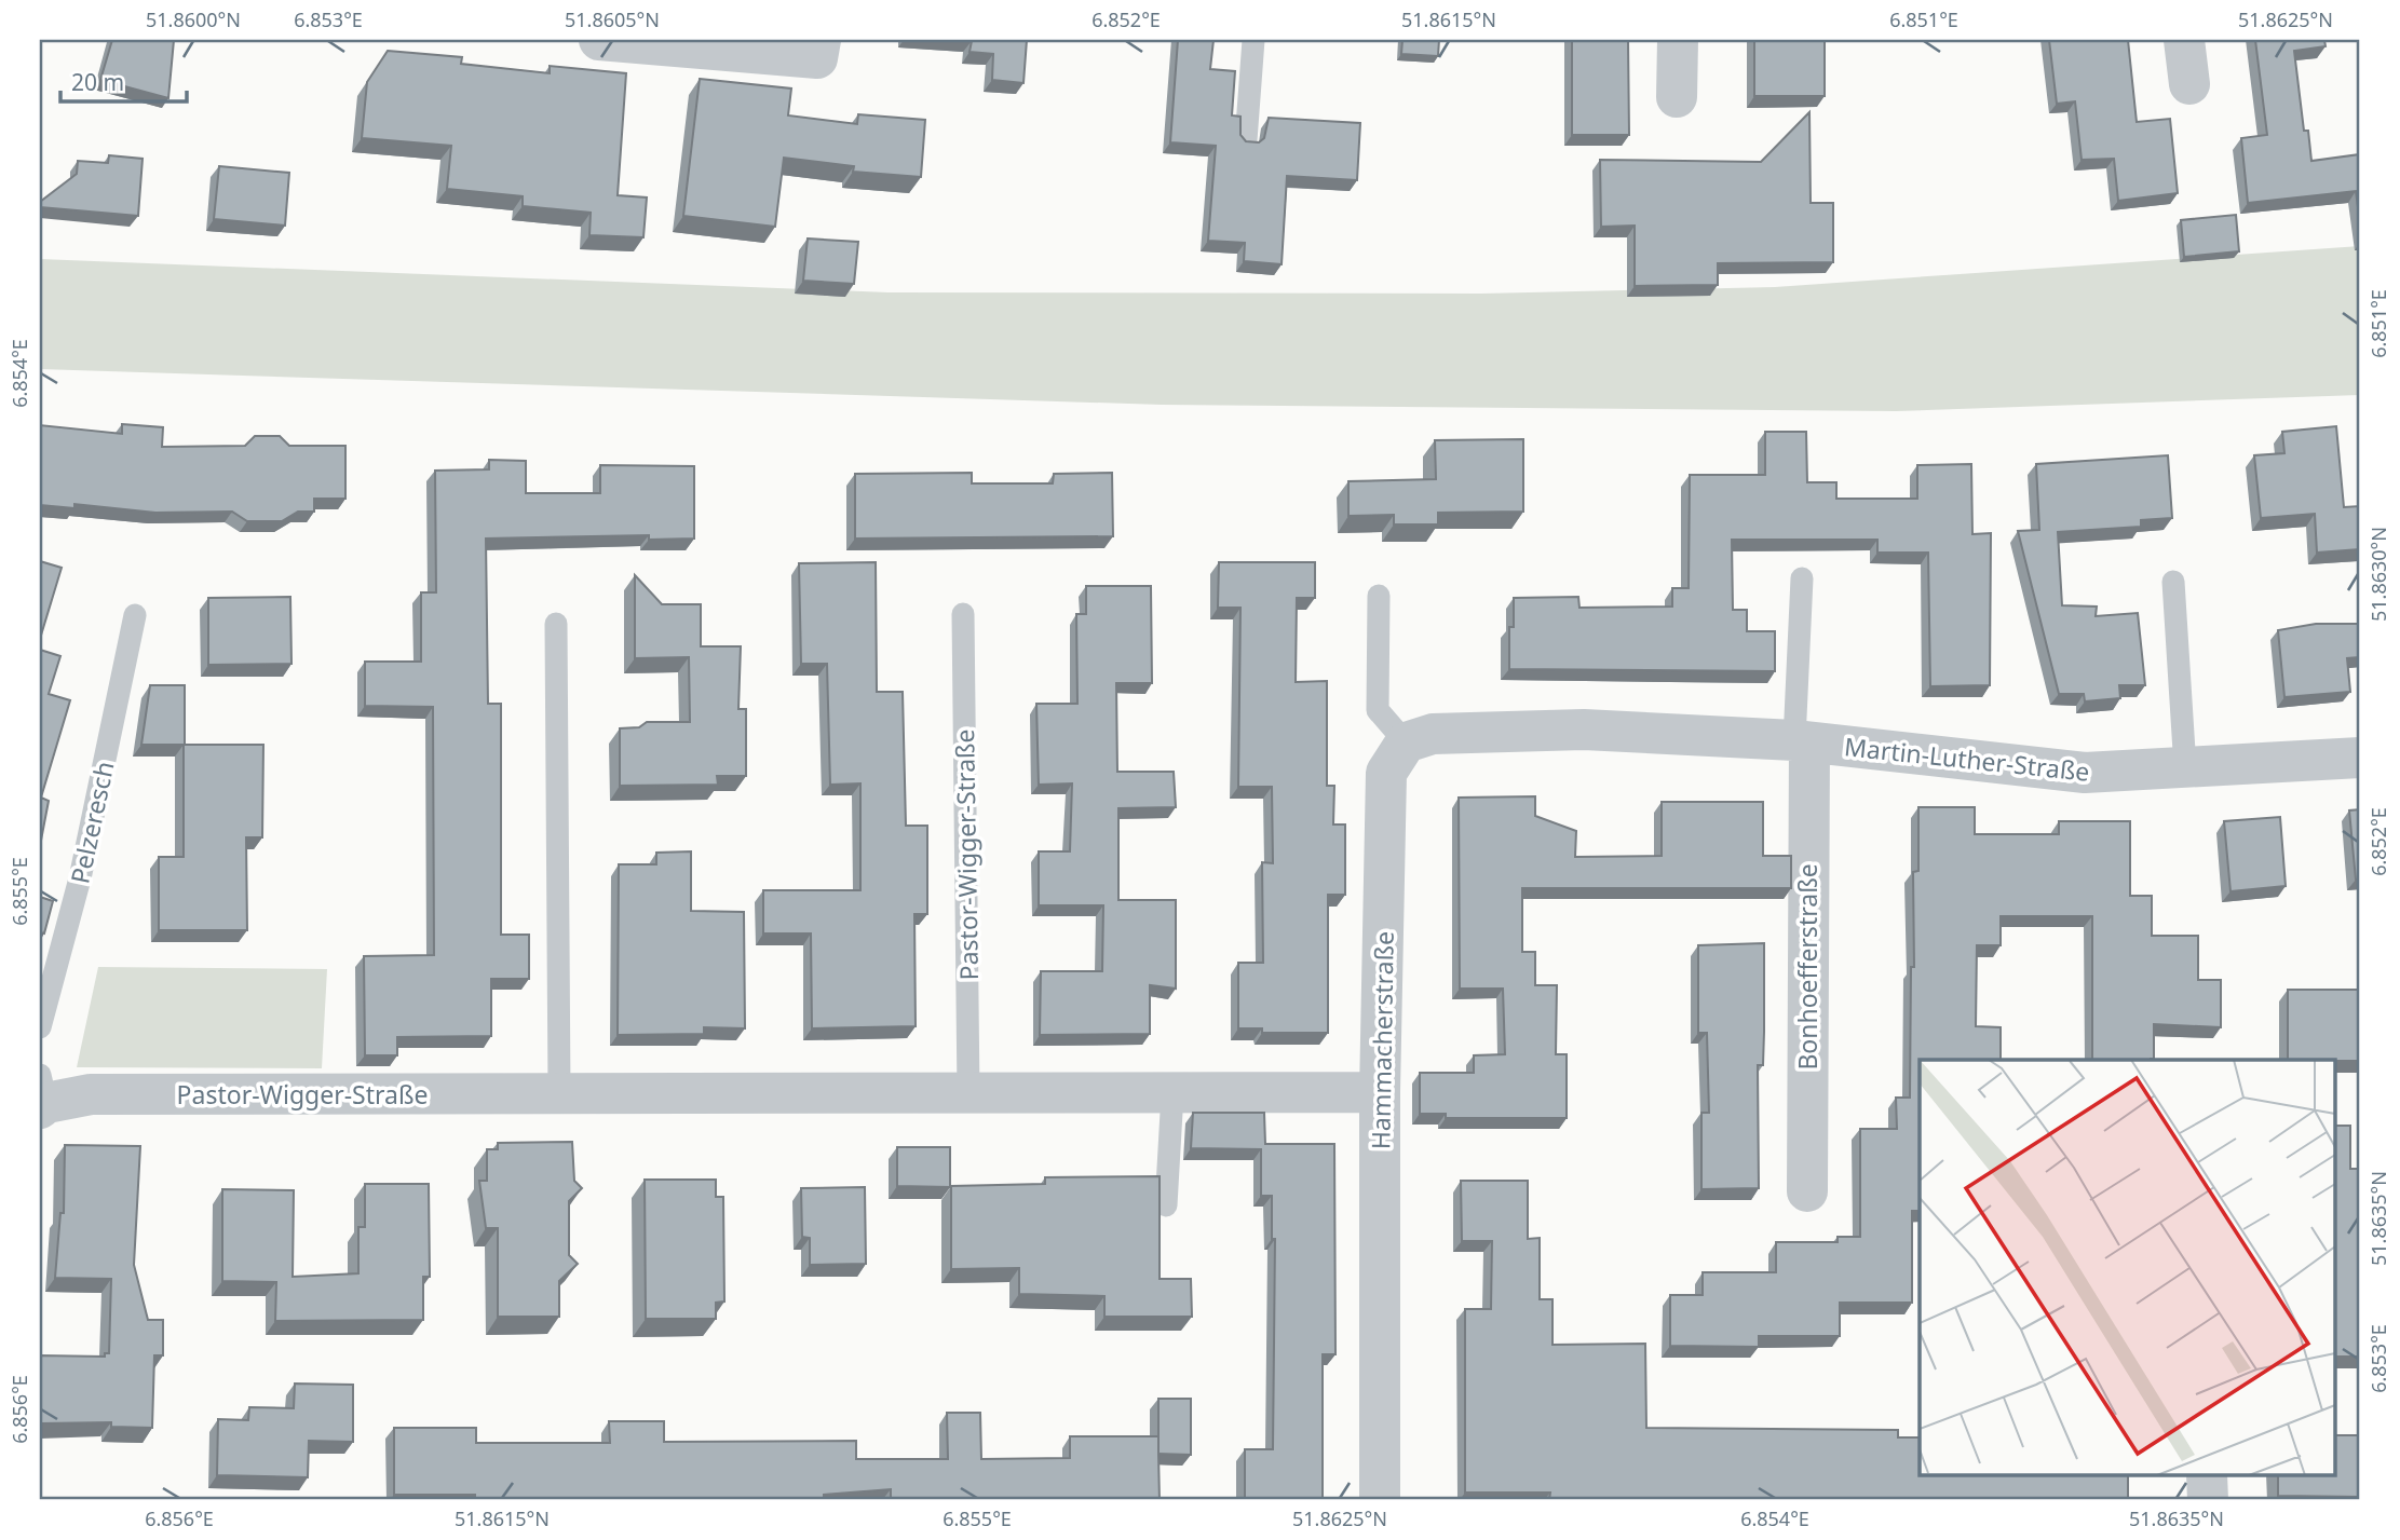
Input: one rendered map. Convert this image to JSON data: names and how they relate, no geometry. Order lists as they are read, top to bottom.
{
  "streets": {
    "street": [
      "Martin-Luther-Straße",
      "Pastor-Wigger-Straße",
      "Bonhoefferstraße",
      "Hammacherstraße"
    ],
    "lane": ["Pelzeresch"]
  },
  "crossings": [
    ["Martin-Luther-Straße", "Bonhoefferstraße"],
    ["Martin-Luther-Straße", "Hammacherstraße"],
    ["Pastor-Wigger-Straße", "Hammacherstraße"]
  ],
  "scale_bar": "20 m",
  "coordinates": [
    "51.8600°N",
    "6.853°E",
    "51.8605°N",
    "6.852°E",
    "51.8615°N",
    "6.851°E",
    "51.8625°N",
    "6.854°E",
    "51.8630°N",
    "6.855°E",
    "51.8635°N",
    "6.856°E"
  ]
}
